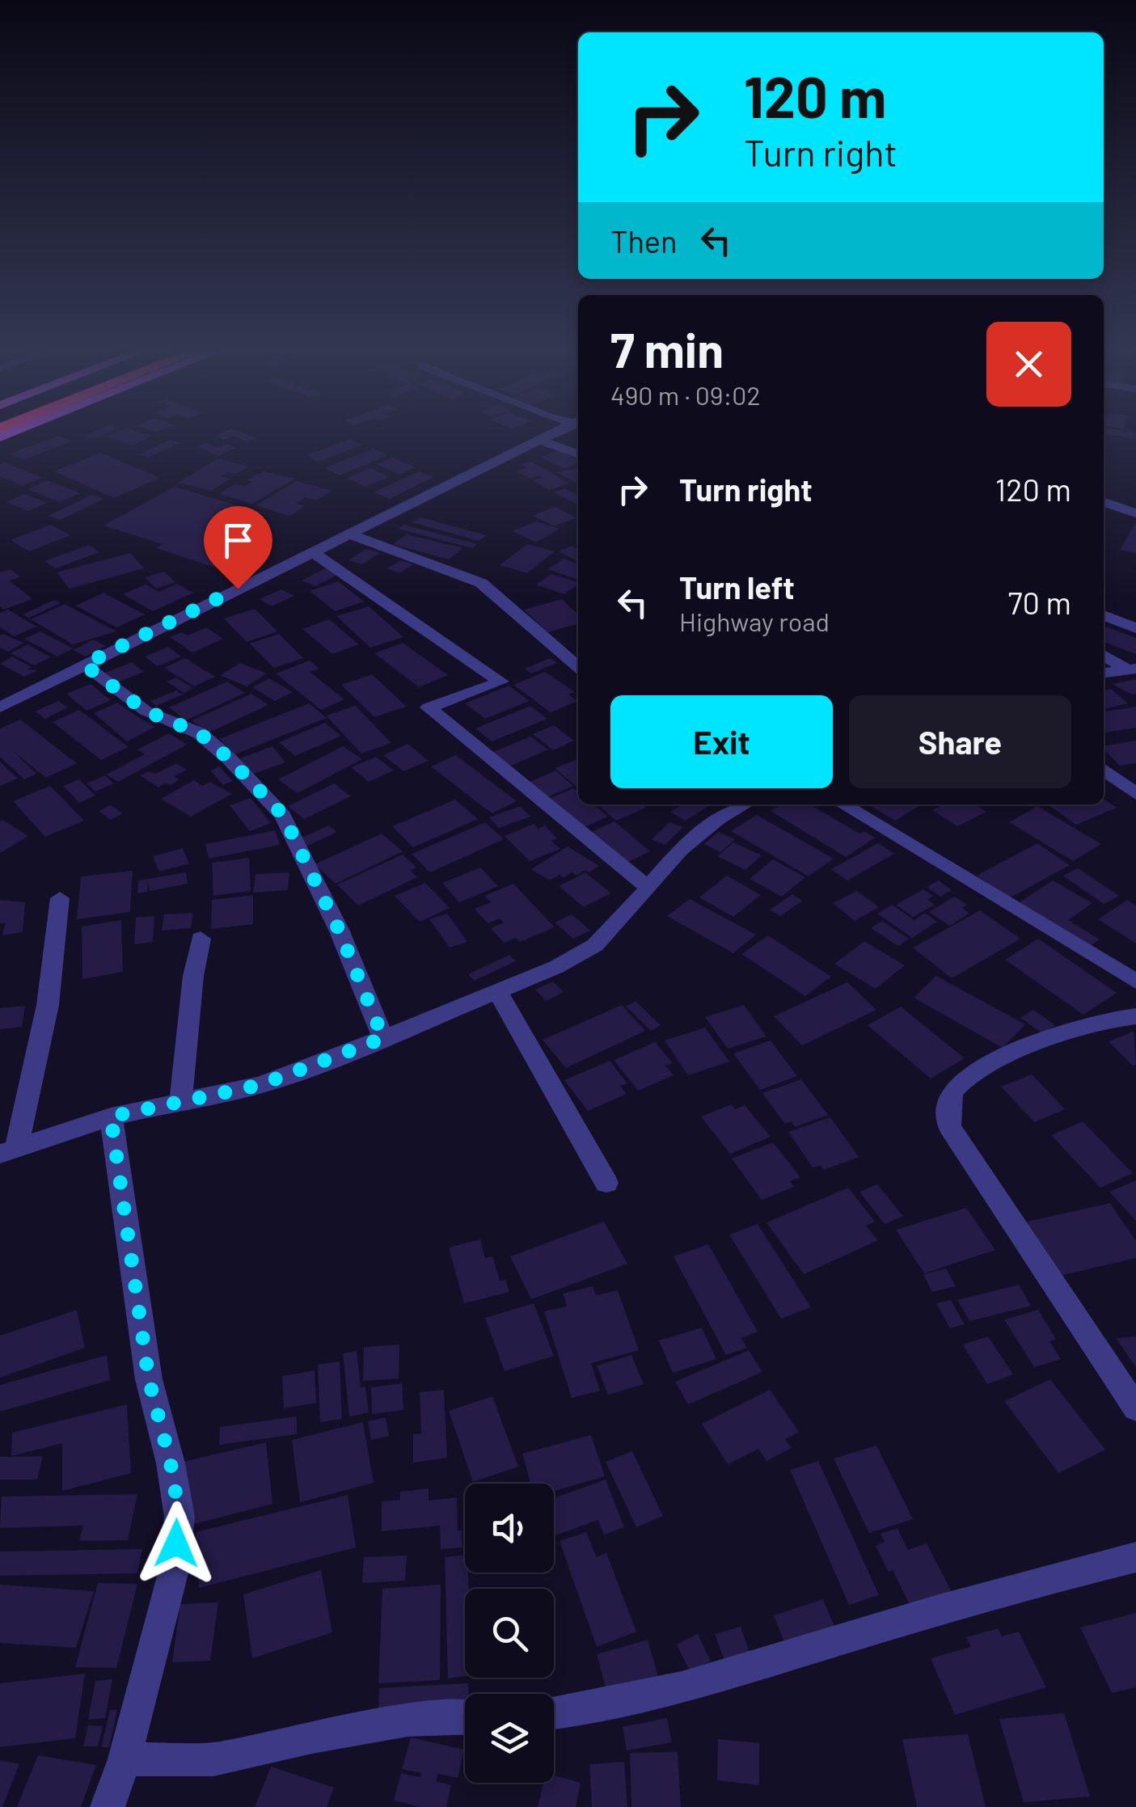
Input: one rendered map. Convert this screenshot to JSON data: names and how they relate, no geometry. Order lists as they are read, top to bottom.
{
  "page": {
    "turn": ["120 m", "Turn right"],
    "then": "Then",
    "heading": ["7 min", "490 m · 09:02"],
    "list": [
      {
        "name": "Turn right",
        "value": "120 m"
      },
      {
        "name": "Turn left",
        "note": "Highway road",
        "value": "70 m"
      }
    ],
    "buttons": ["Exit", "Share"]
  }
}
